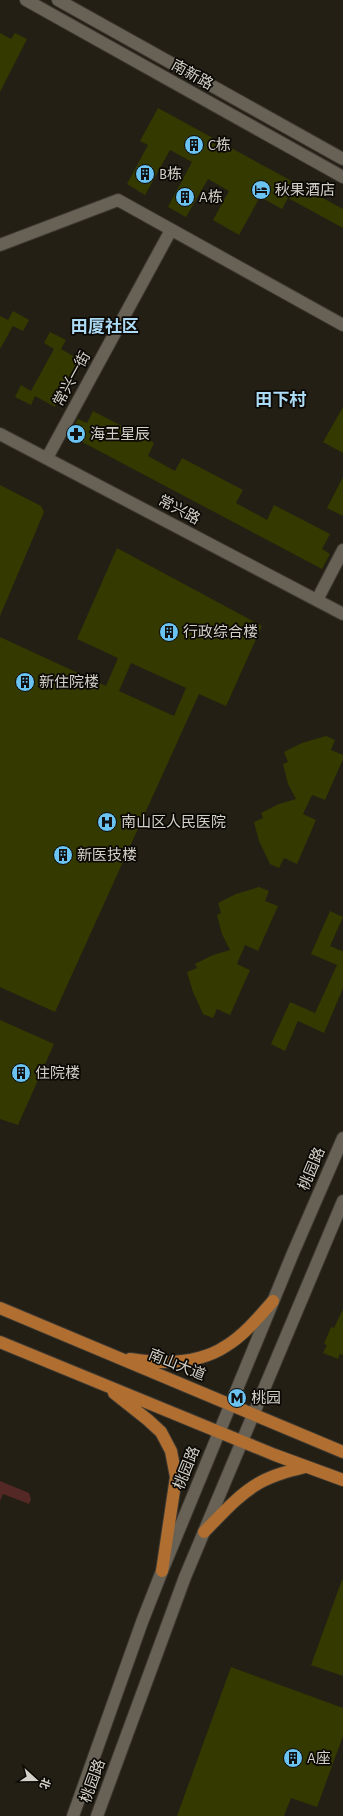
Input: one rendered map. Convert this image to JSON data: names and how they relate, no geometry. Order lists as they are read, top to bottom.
{
  "streets": {
    "main road": [
      "南新路",
      "常兴一街",
      "常兴路",
      "桃园路",
      "南山大道"
    ]
  },
  "crossings": [
    ["常兴一街", "常兴路"],
    ["桃园路", "南山大道"]
  ],
  "districts": ["田厦社区", "田下村"],
  "places": {
    "building": [
      "C栋",
      "B栋",
      "A栋",
      "行政综合楼",
      "新住院楼",
      "新医技楼",
      "住院楼",
      "A座"
    ],
    "hotel": ["秋果酒店"],
    "pharmacy": ["海王星辰"],
    "hospital": ["南山区人民医院"],
    "metro station": ["桃园"]
  },
  "north": "right"
}
